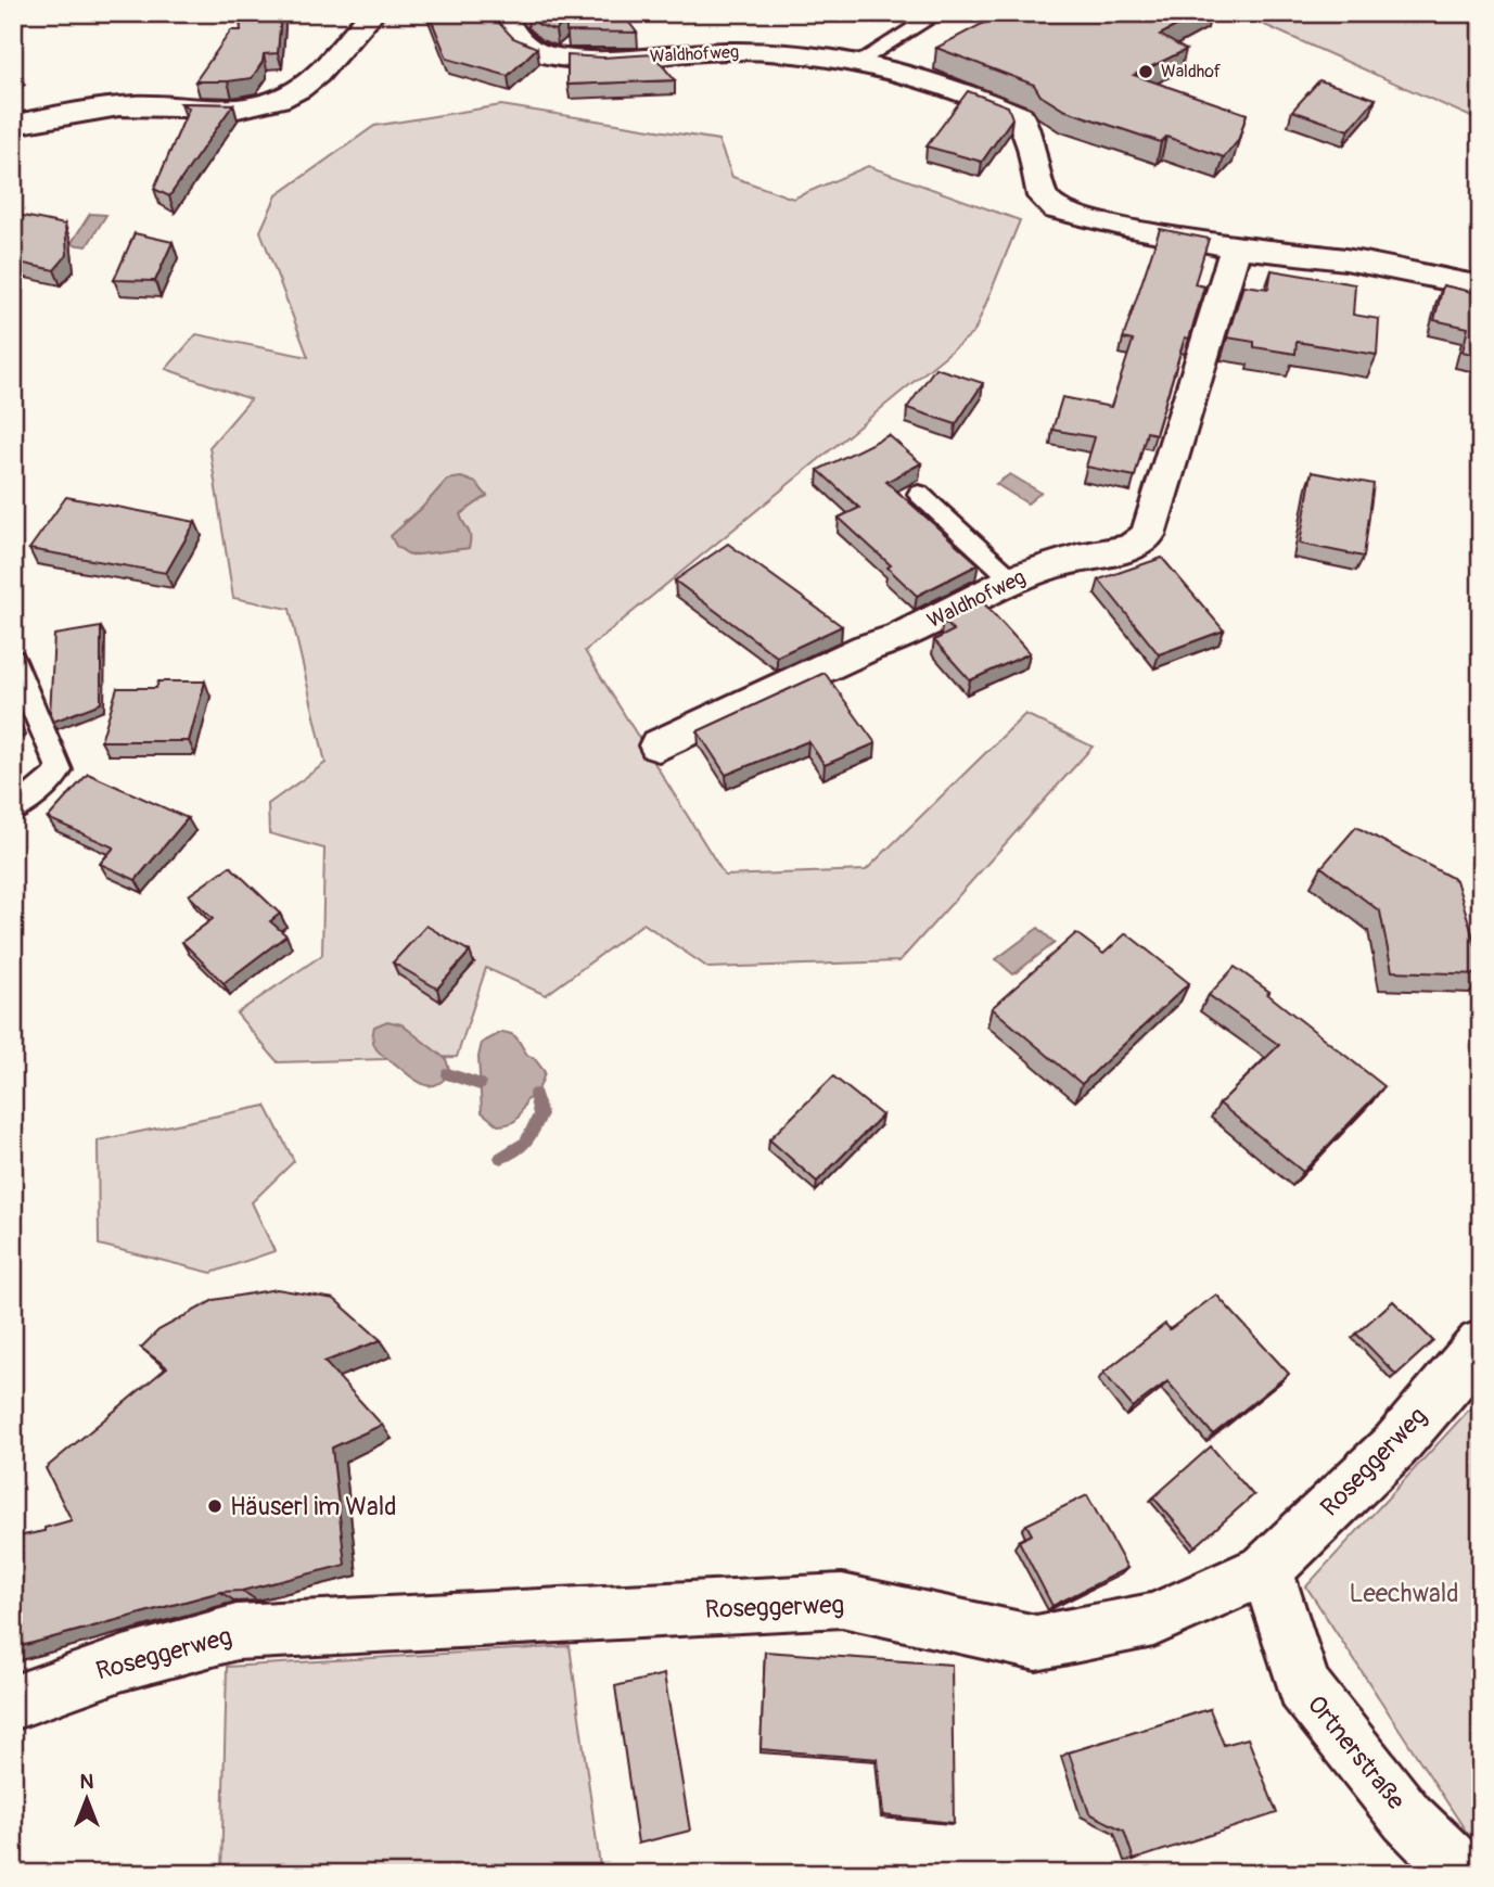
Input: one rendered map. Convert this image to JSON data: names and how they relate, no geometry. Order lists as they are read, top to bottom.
{
  "streets": {
    "street": ["Waldhofweg", "Roseggerweg", "Ortnerstraße"]
  },
  "crossings": [
    ["Roseggerweg", "Ortnerstraße"]
  ],
  "parks": ["Leechwald"],
  "places": ["Waldhof", "Häuserl im Wald"],
  "north": "top"
}
